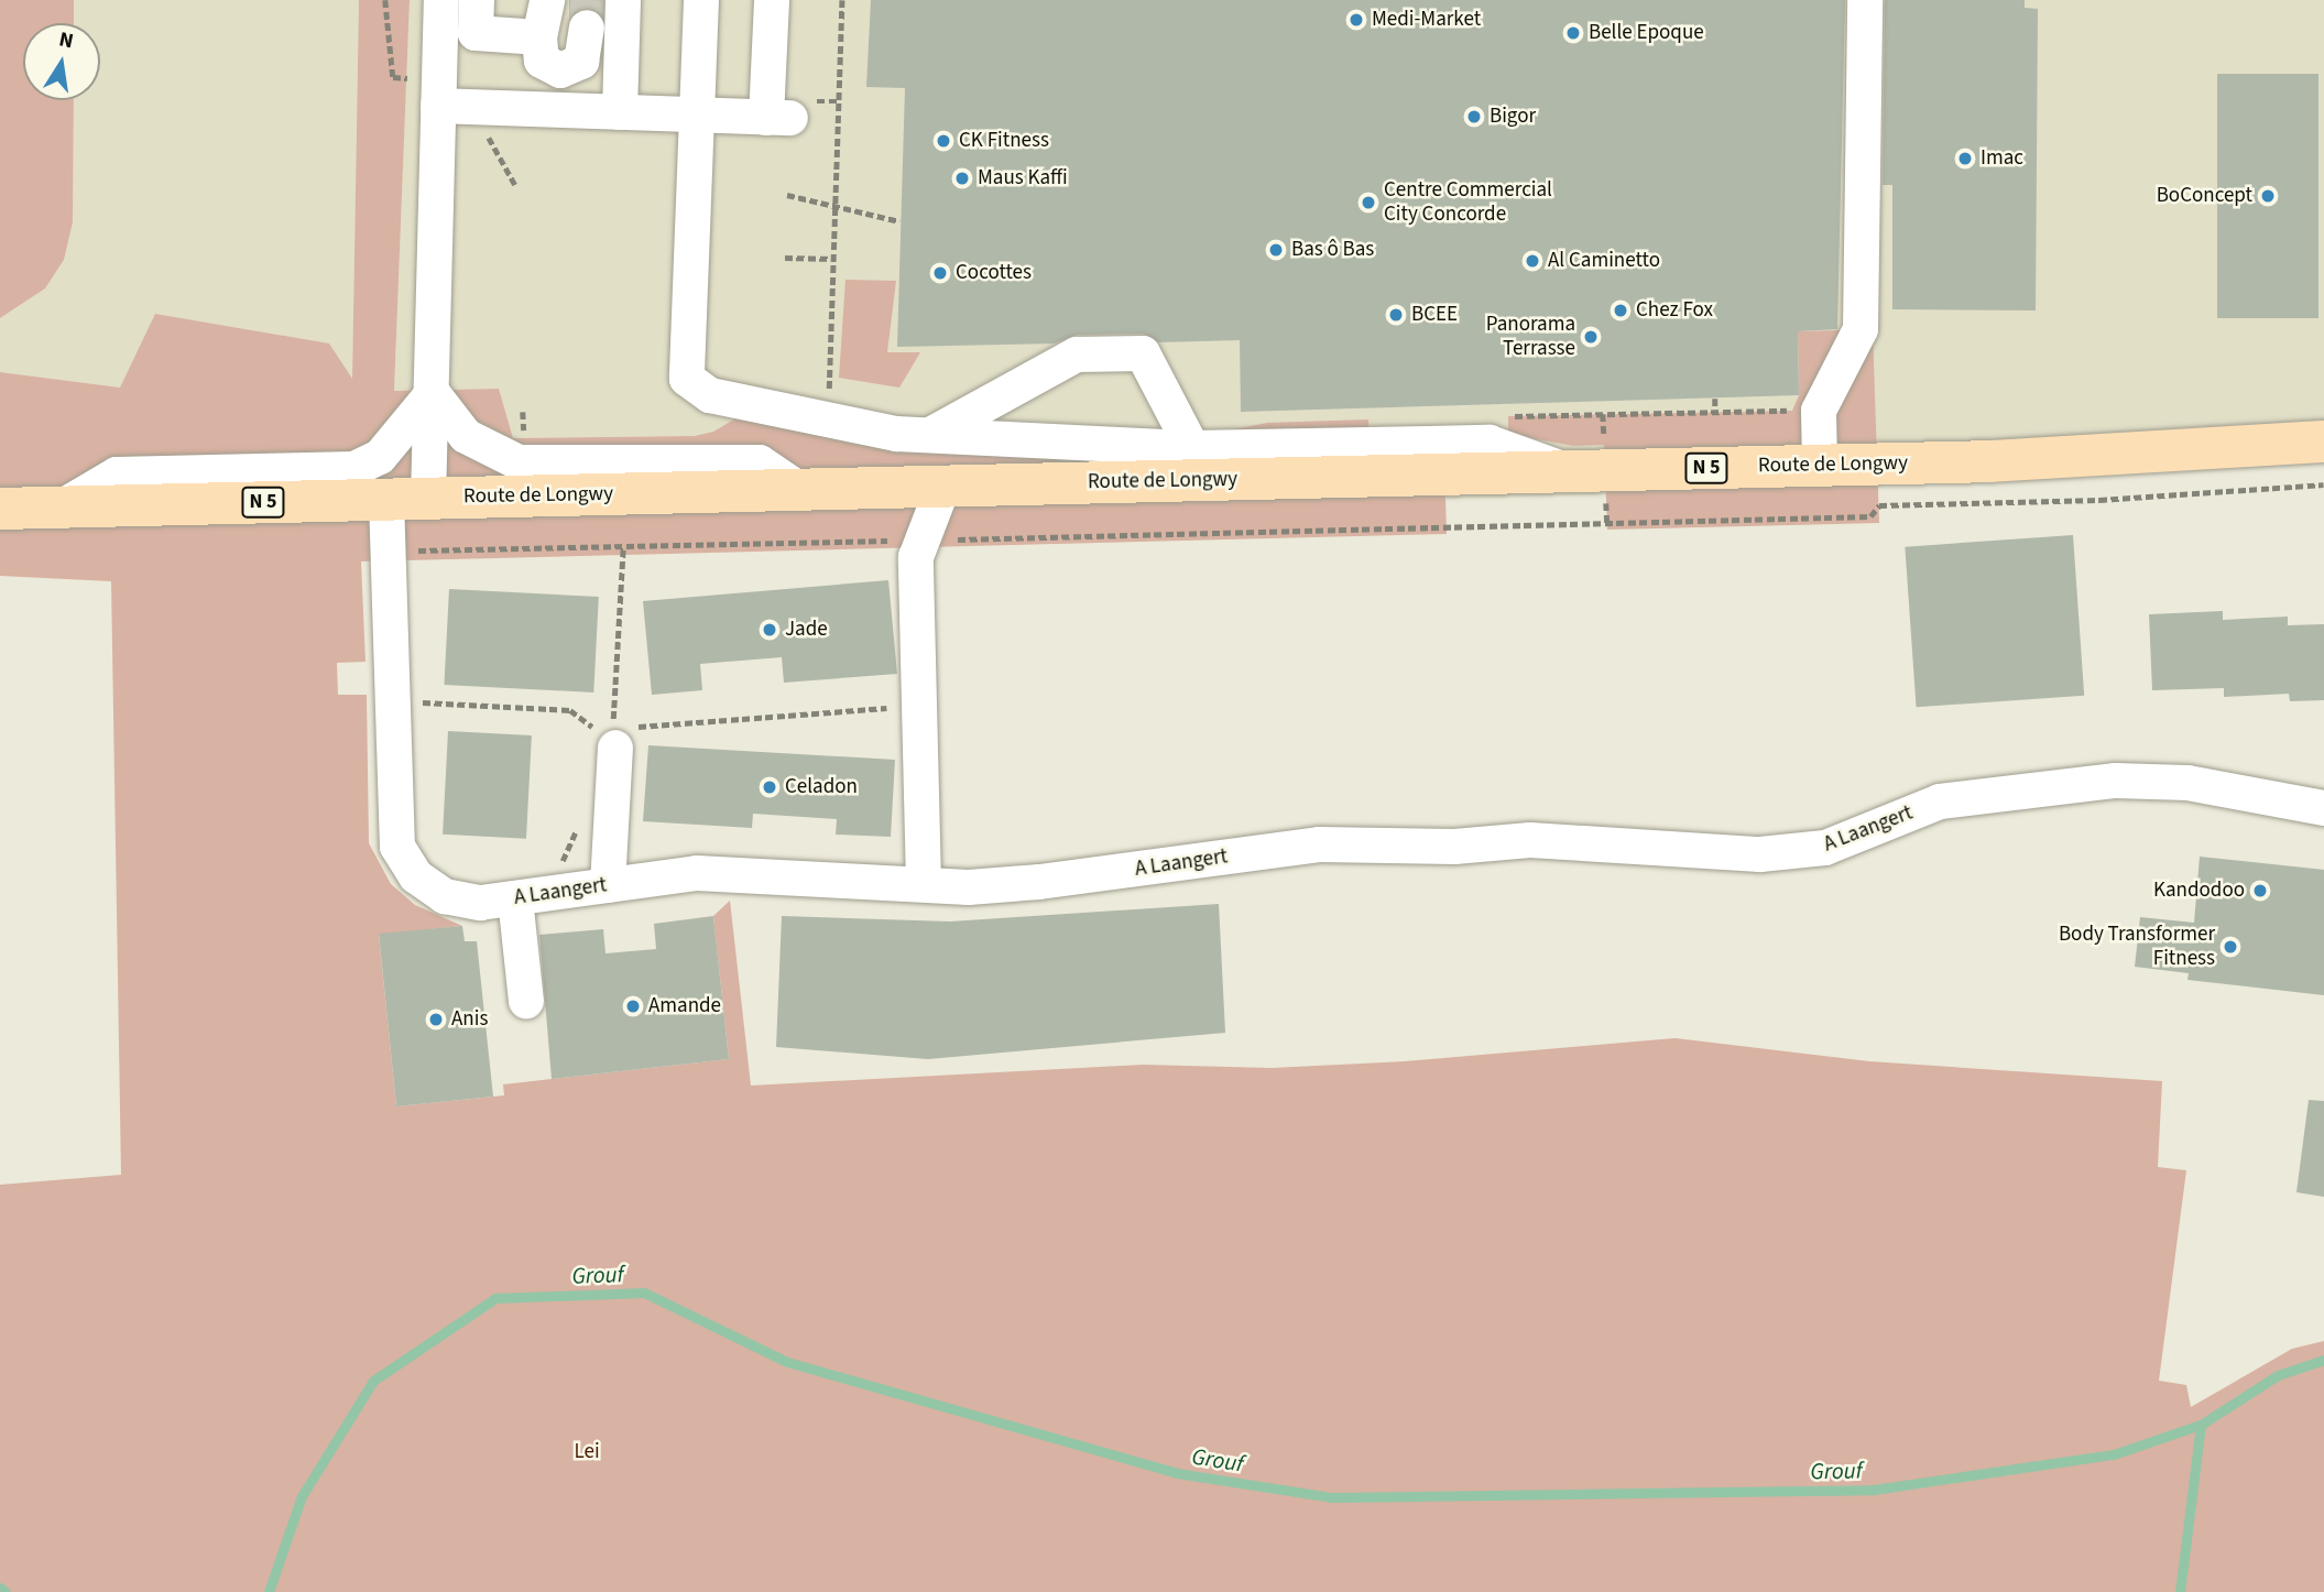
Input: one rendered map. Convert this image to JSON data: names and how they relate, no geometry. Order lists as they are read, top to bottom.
{
  "streets": {
    "main road": ["Route de Longwy", "N 5"],
    "street": ["A Laangert"]
  },
  "crossings": [
    ["Route de Longwy", "A Laangert"]
  ],
  "water": ["Grouf"],
  "parks": ["Lei"],
  "places": [
    "Medi-Market",
    "Belle Epoque",
    "Bigor",
    "CK Fitness",
    "Imac",
    "Maus Kaffi",
    "BoConcept",
    "Centre Commercial City Concorde",
    "Bas ô Bas",
    "Al Caminetto",
    "Cocottes",
    "Chez Fox",
    "BCEE",
    "Panorama Terrasse",
    "Jade",
    "Celadon",
    "Kandodoo",
    "Body Transformer Fitness",
    "Amande",
    "Anis"
  ],
  "north": "top"
}
